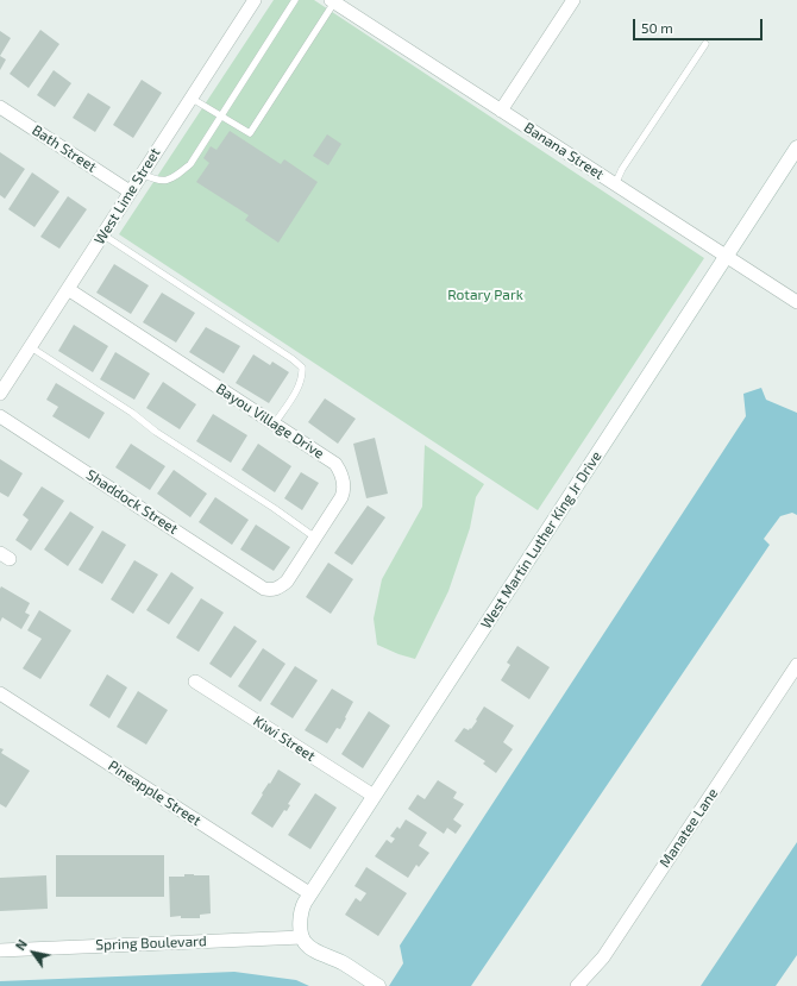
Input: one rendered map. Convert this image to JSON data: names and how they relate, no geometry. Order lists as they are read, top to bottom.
{
  "streets": {
    "street": [
      "Bath Street",
      "Banana Street",
      "West Lime Street",
      "Bayou Village Drive",
      "Shaddock Street",
      "West Martin Luther King Jr Drive",
      "Kiwi Street",
      "Pineapple Street",
      "Manatee Lane",
      "Spring Boulevard"
    ]
  },
  "crossings": [
    ["Bath Street", "West Lime Street"],
    ["Banana Street", "West Martin Luther King Jr Drive"],
    ["West Lime Street", "Bayou Village Drive"],
    ["Bayou Village Drive", "Shaddock Street"],
    ["West Martin Luther King Jr Drive", "Kiwi Street"],
    ["West Martin Luther King Jr Drive", "Pineapple Street"],
    ["West Martin Luther King Jr Drive", "Spring Boulevard"]
  ],
  "parks": ["Rotary Park"],
  "scale_bar": "50 m",
  "north": "top left"
}
